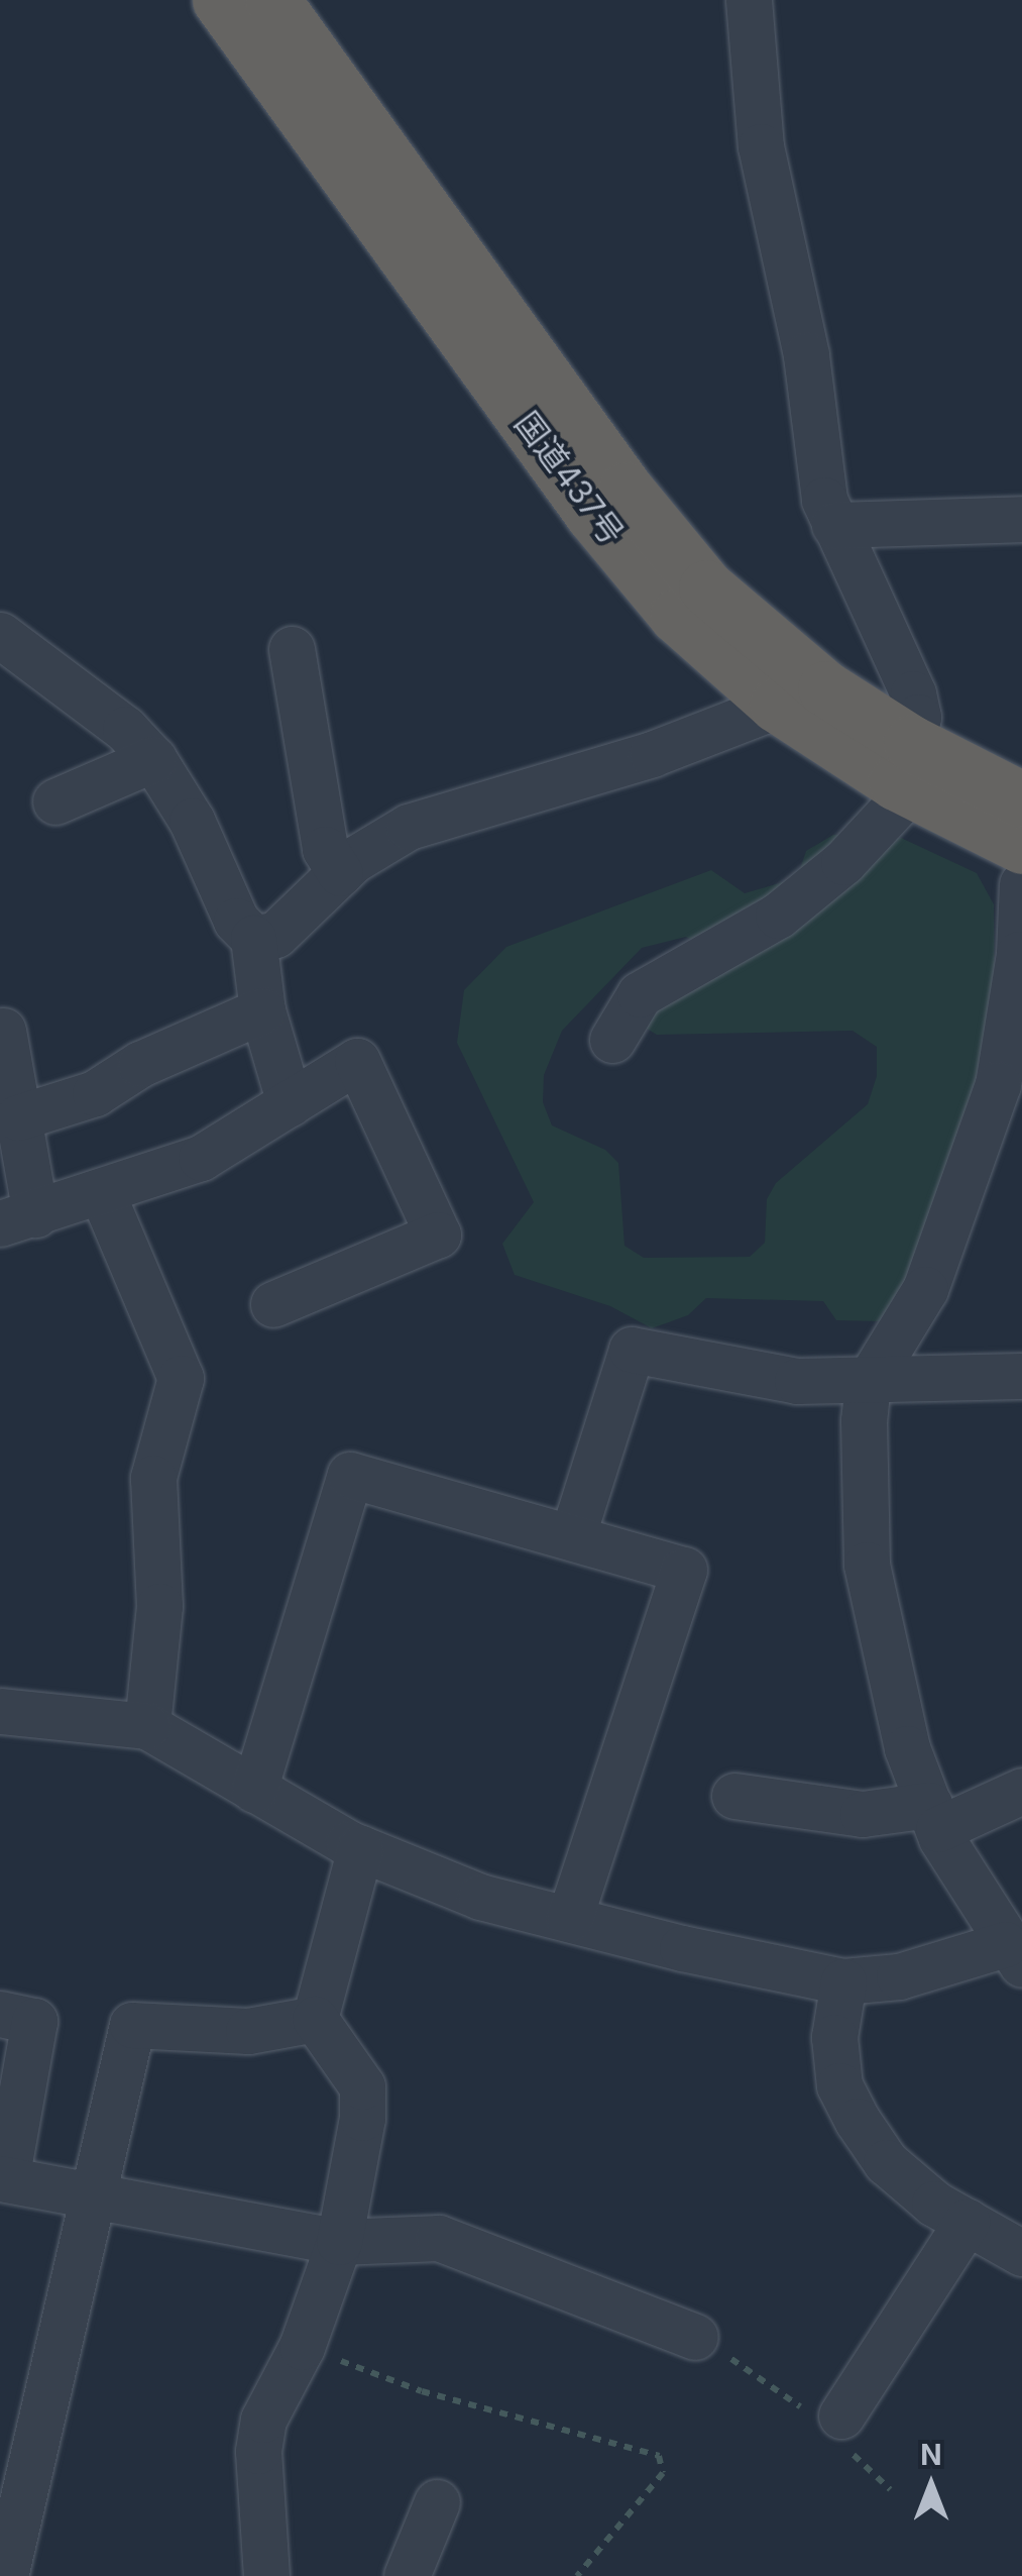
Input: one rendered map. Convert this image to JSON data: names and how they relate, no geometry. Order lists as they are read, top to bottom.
{
  "streets": {
    "highway": ["国道437号"]
  },
  "north": "top"
}
